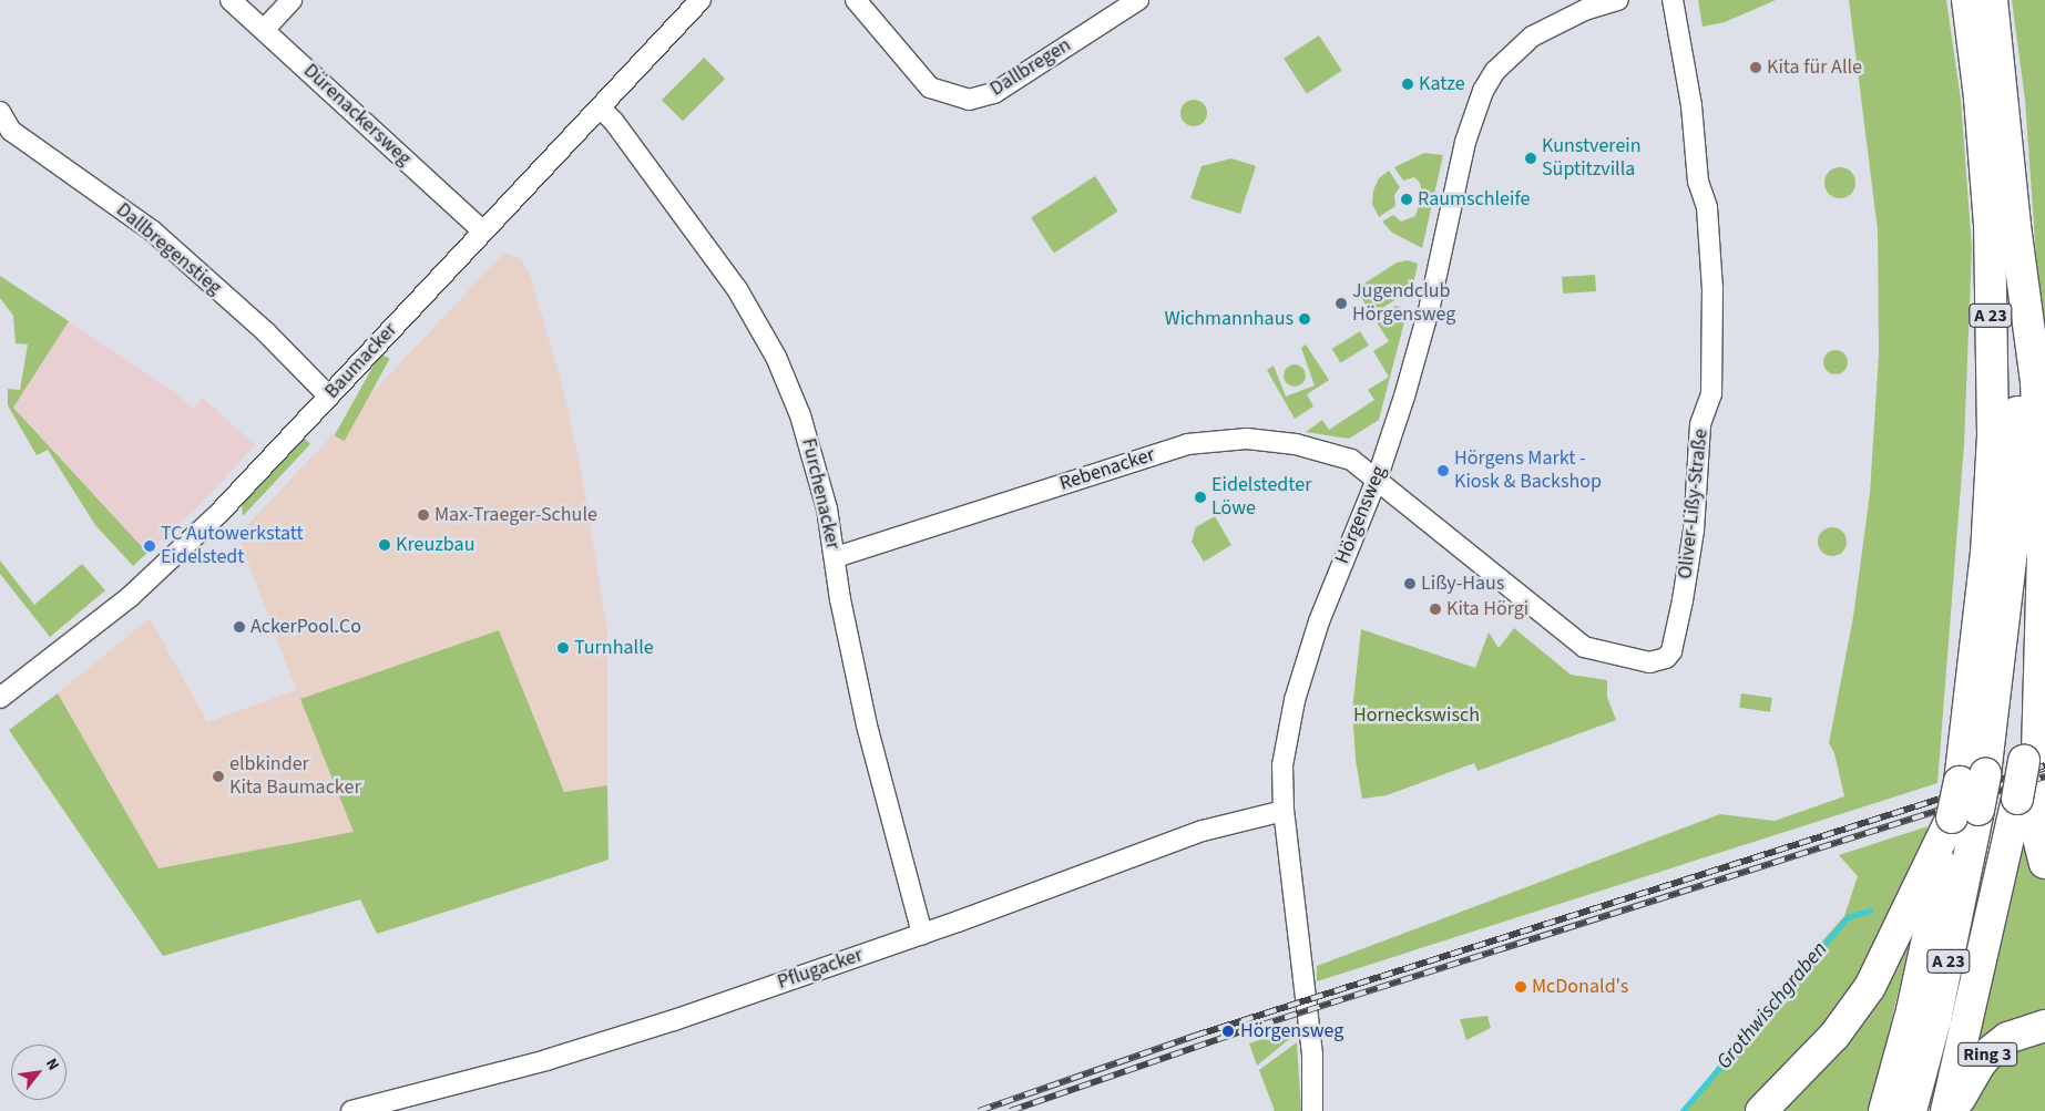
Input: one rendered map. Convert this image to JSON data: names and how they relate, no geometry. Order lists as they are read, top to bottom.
{
  "streets": {
    "highway": ["A 23", "Ring 3"],
    "street": [
      "Dallbregen",
      "Dürenackersweg",
      "Dallbregenstieg",
      "Baumacker",
      "Rebenacker",
      "Furchenacker",
      "Oliver-Lißy-Straße",
      "Hörgensweg",
      "Pflugacker"
    ]
  },
  "crossings": [
    ["Dürenackersweg", "Baumacker"],
    ["Dallbregenstieg", "Baumacker"],
    ["Baumacker", "Furchenacker"],
    ["Rebenacker", "Furchenacker"],
    ["Rebenacker", "Oliver-Lißy-Straße"],
    ["Rebenacker", "Hörgensweg"],
    ["Furchenacker", "Pflugacker"],
    ["Oliver-Lißy-Straße", "Hörgensweg"],
    ["Hörgensweg", "Pflugacker"]
  ],
  "water": ["Grothwischgraben"],
  "parks": ["Horneckswisch"],
  "places": [
    "Kita für Alle",
    "Katze",
    "Kunstverein Süptitzvilla",
    "Raumschleife",
    "Jugendclub Hörgensweg",
    "Wichmannhaus",
    "Hörgens Markt - Kiosk & Backshop",
    "Eidelstedter Löwe",
    "Max-Traeger-Schule",
    "Kreuzbau",
    "TC Autowerkstatt Eidelstedt",
    "Lißy-Haus",
    "Kita Hörgi",
    "AckerPool.Co",
    "Turnhalle",
    "elbkinder Kita Baumacker",
    "McDonald's",
    "Hörgensweg"
  ],
  "north": "top right"
}
